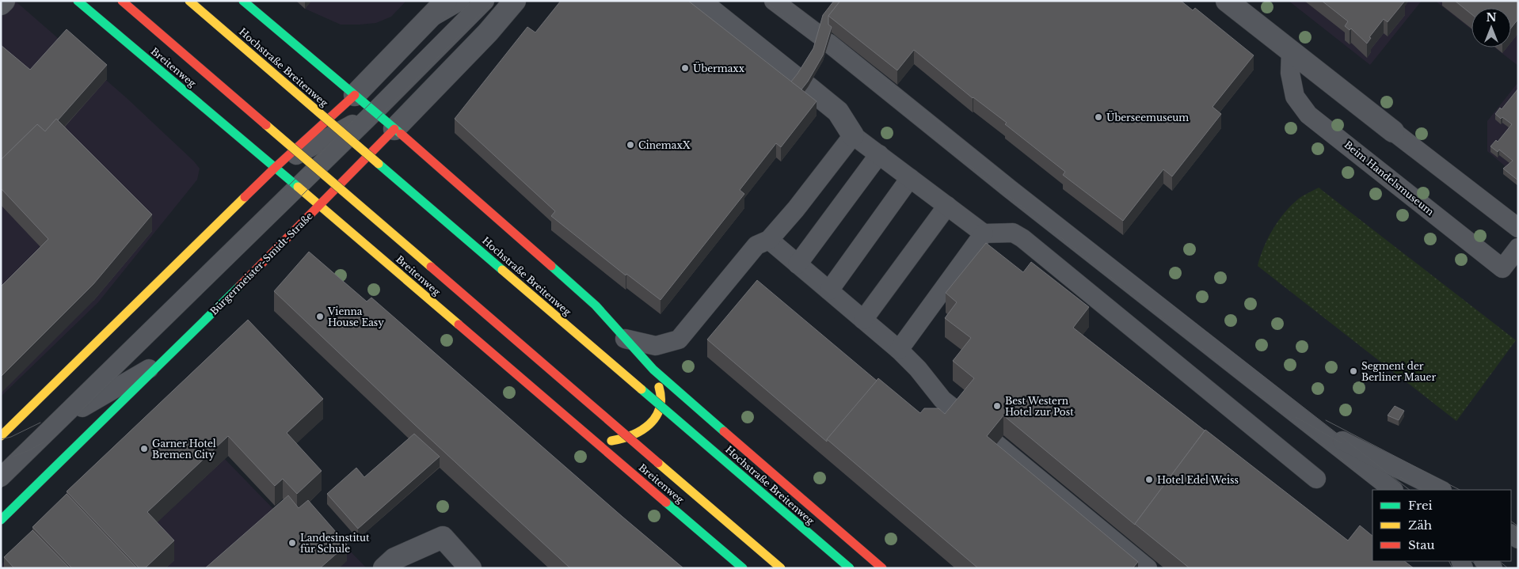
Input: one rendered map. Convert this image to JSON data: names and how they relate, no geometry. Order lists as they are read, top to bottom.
{
  "streets": {
    "main road": ["Breitenweg", "Hochstraße Breitenweg", "Bürgermeister-Smidt-Straße"],
    "lane": ["Beim Handelsmuseum"]
  },
  "crossings": [
    ["Breitenweg", "Bürgermeister-Smidt-Straße"]
  ],
  "places": [
    "Übermaxx",
    "Überseemuseum",
    "CinemaxX",
    "Vienna House Easy",
    "Segment der Berliner Mauer",
    "Best Western Hotel zur Post",
    "Garner Hotel Bremen City",
    "Hotel Edel Weiss",
    "Landesinstitut für Schule"
  ],
  "legend": ["Frei", "Zäh", "Stau"],
  "north": "top"
}
